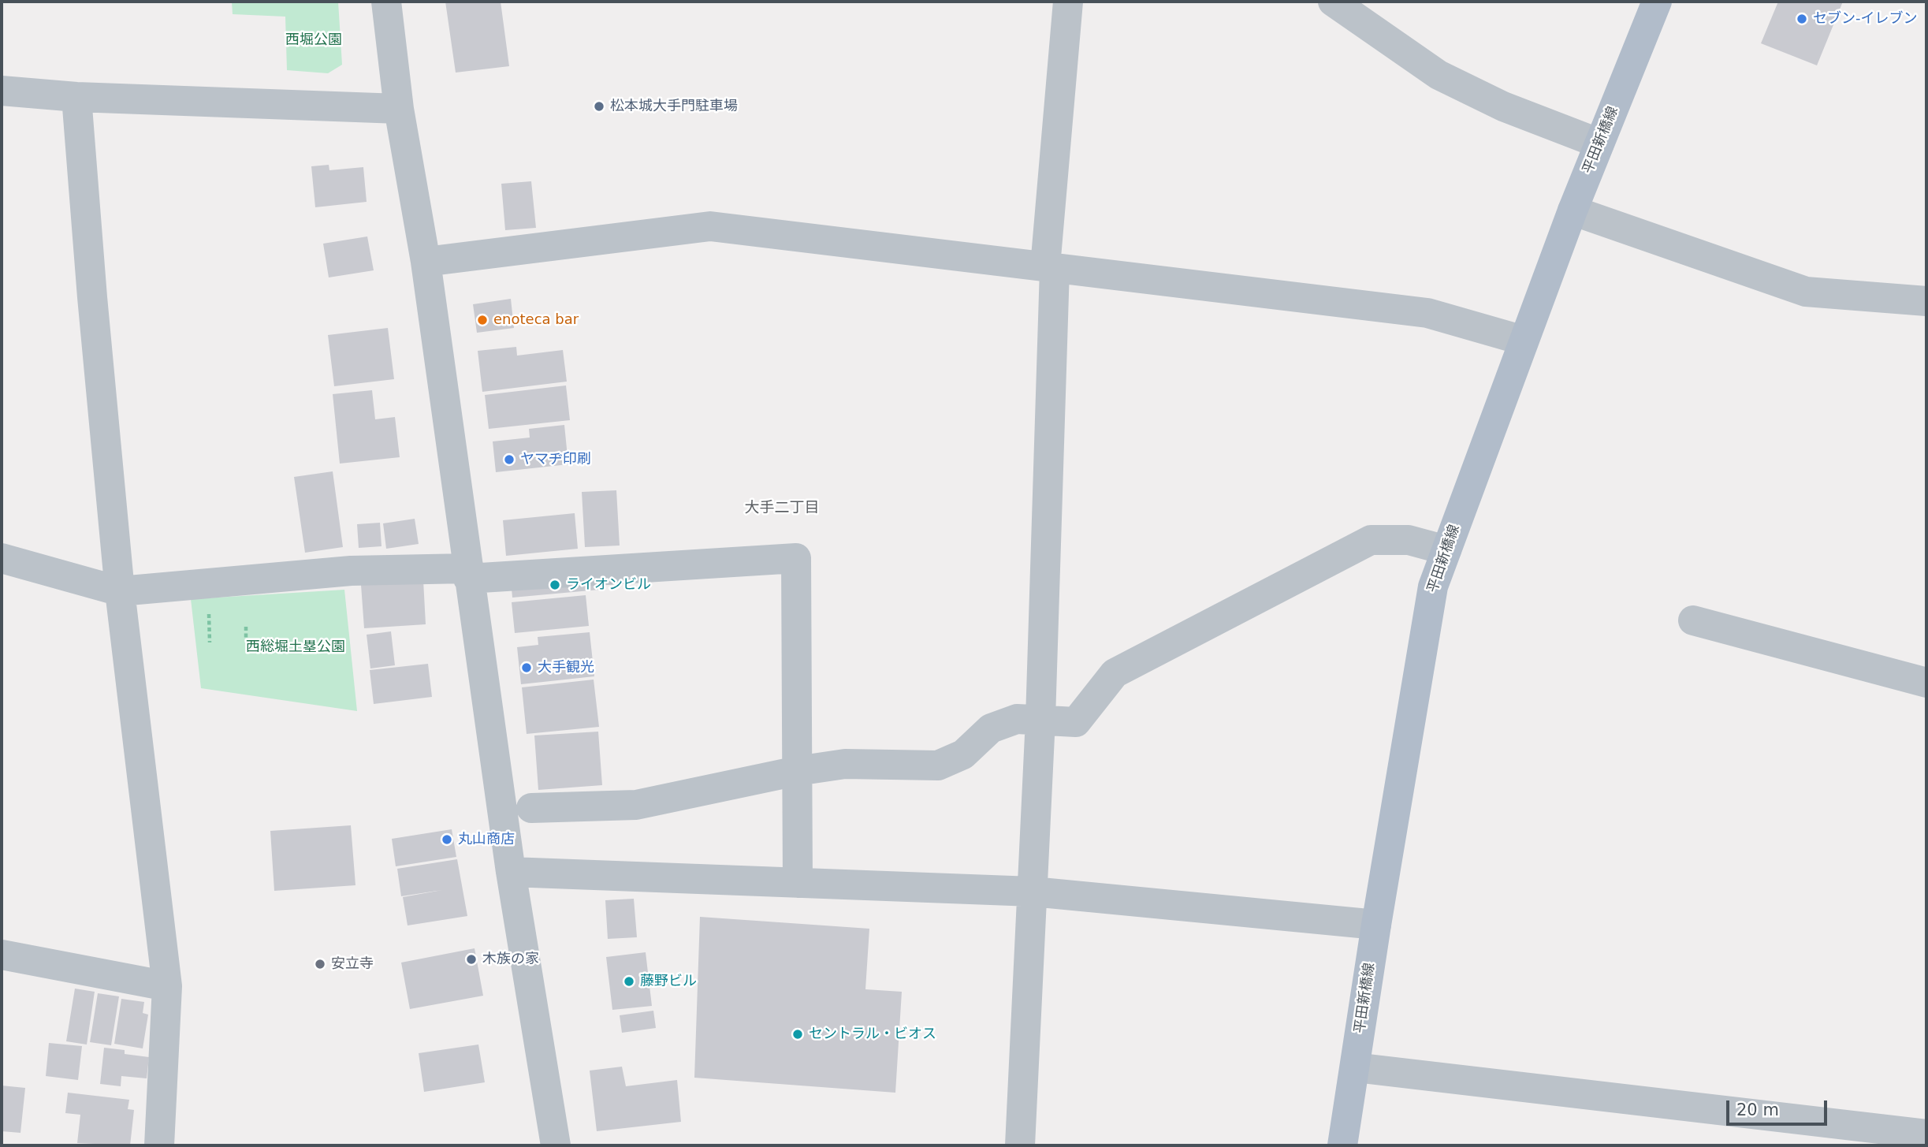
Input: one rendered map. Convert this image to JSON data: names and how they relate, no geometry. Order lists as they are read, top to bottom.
{
  "streets": {
    "main road": ["平田新橋線"]
  },
  "districts": ["大手二丁目"],
  "parks": ["西堀公園", "西総堀土塁公園"],
  "places": [
    "セブン-イレブン",
    "松本城大手門駐車場",
    "enoteca bar",
    "ヤマヂ印刷",
    "ライオンビル",
    "大手観光",
    "丸山商店",
    "木族の家",
    "安立寺",
    "藤野ビル",
    "セントラル・ビオス"
  ],
  "scale_bar": "20 m"
}
